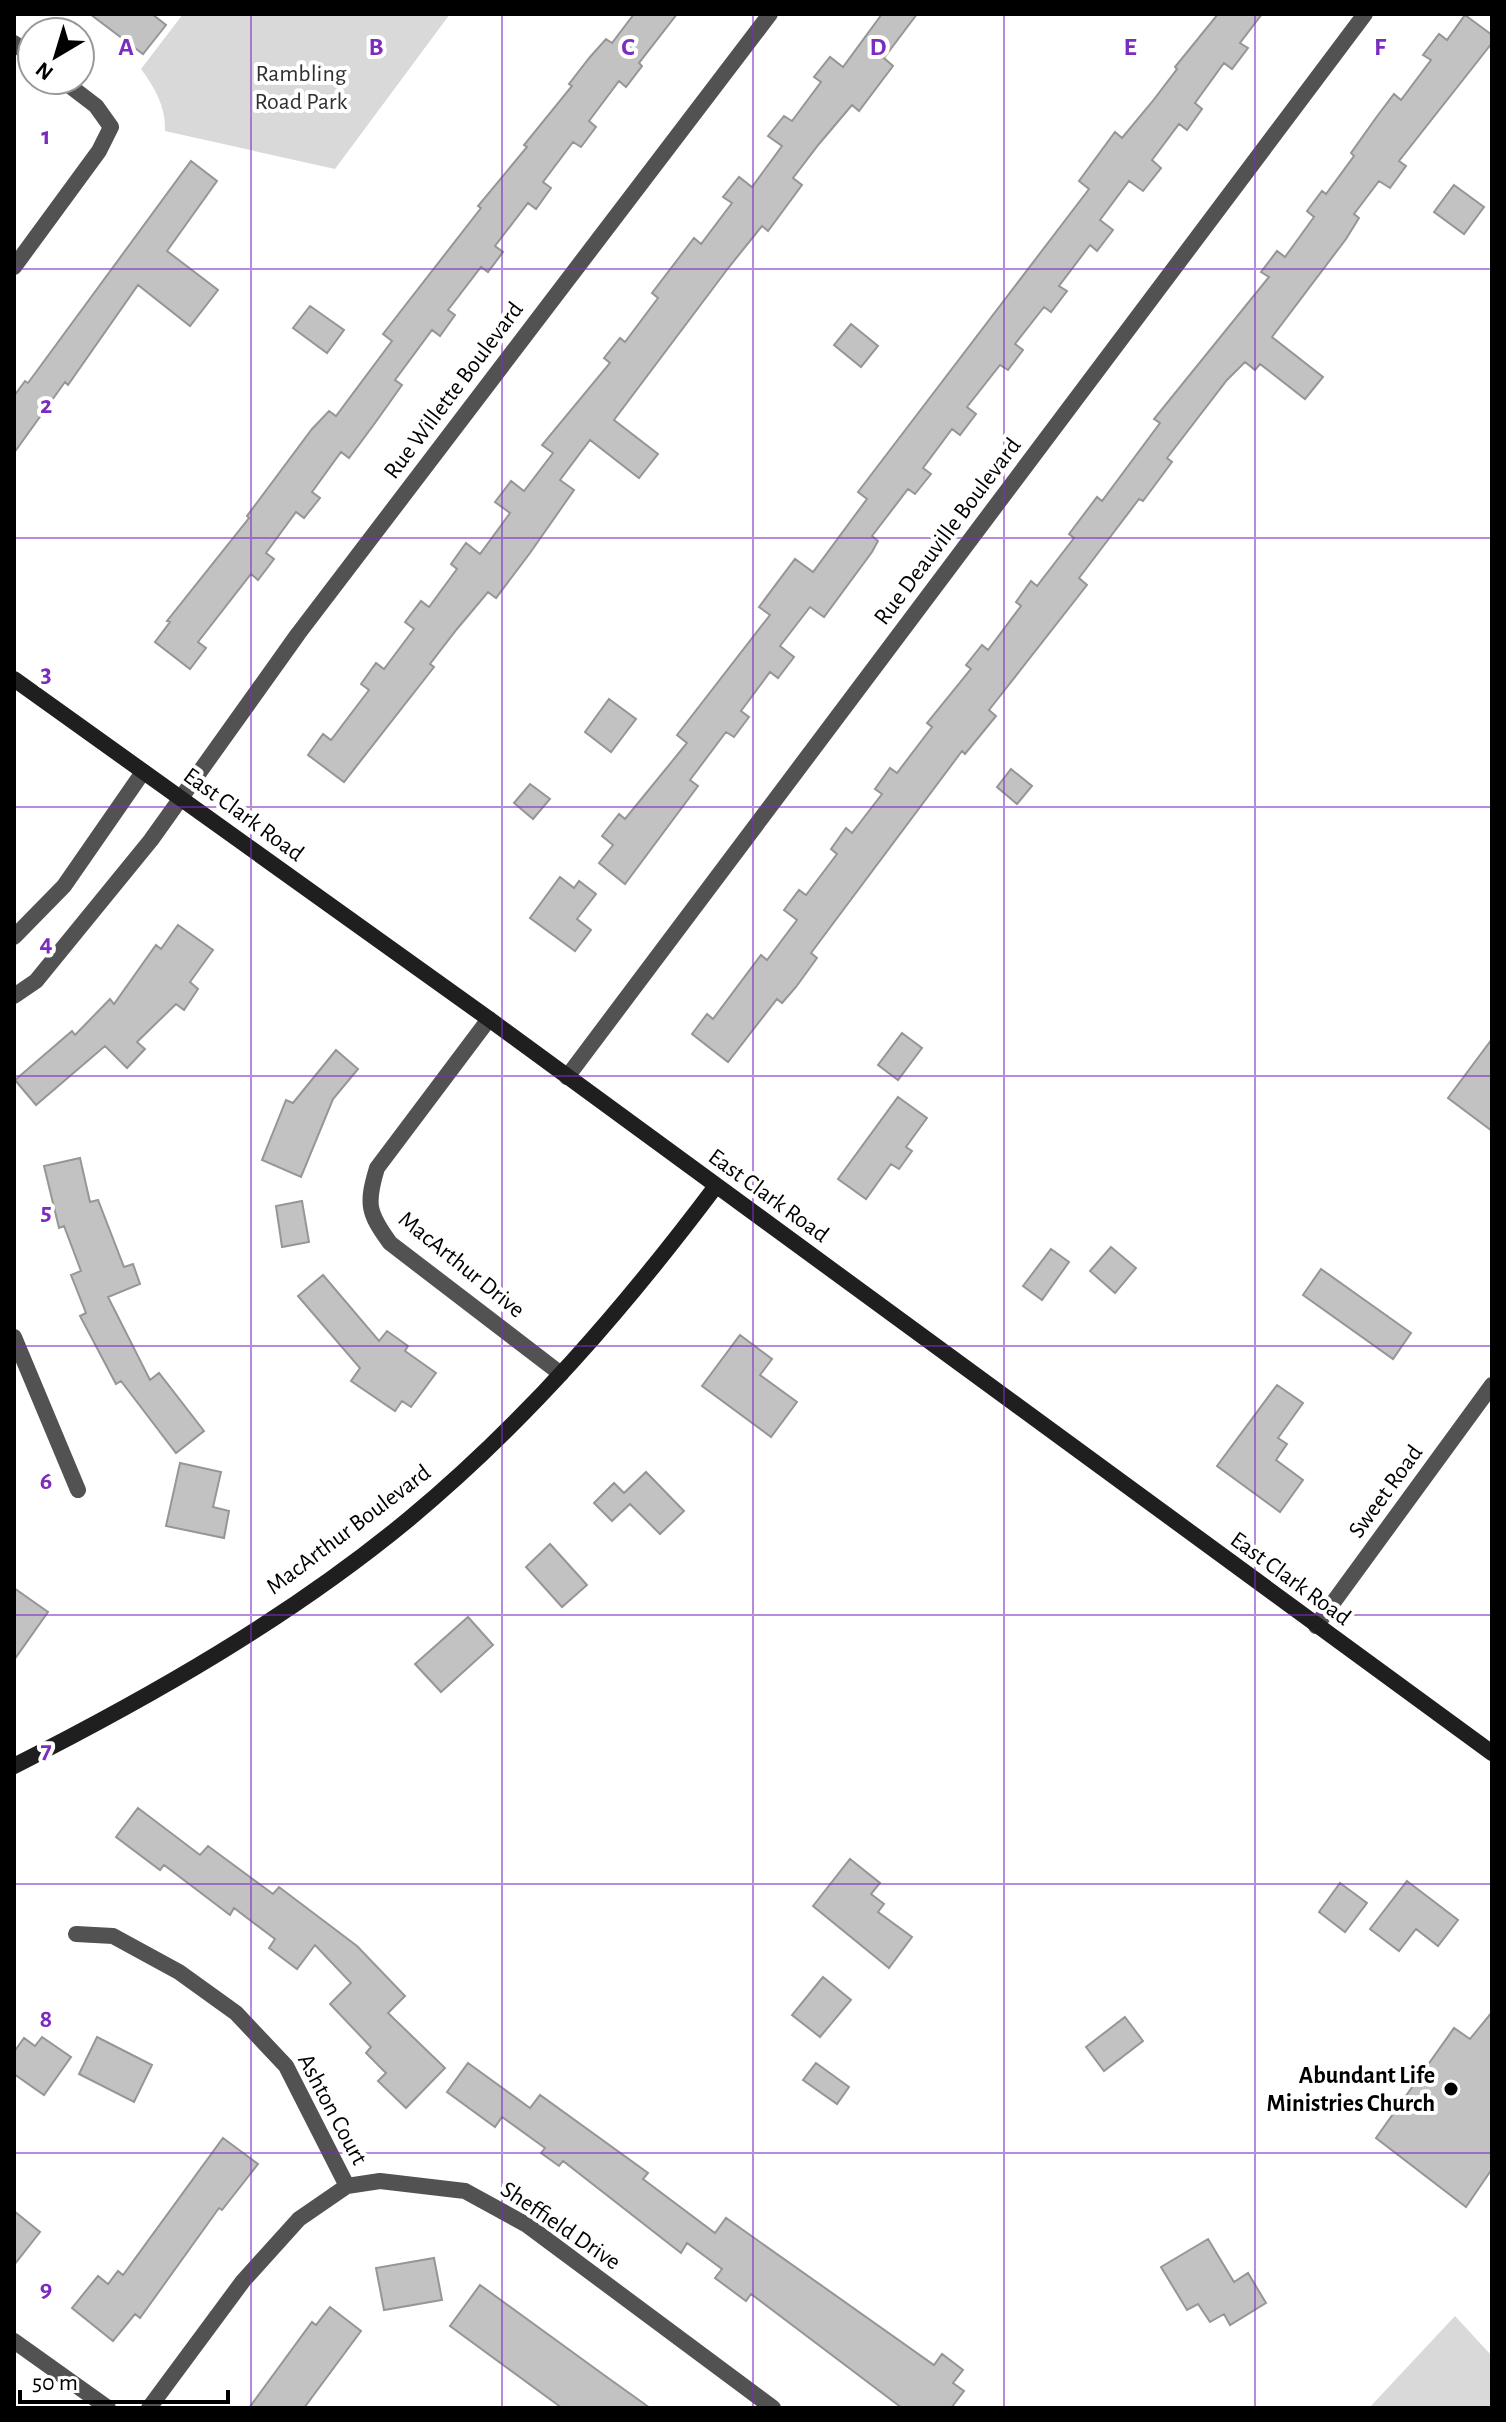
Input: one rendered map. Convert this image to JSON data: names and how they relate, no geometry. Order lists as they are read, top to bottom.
{
  "streets": {
    "main road": ["East Clark Road", "MacArthur Boulevard"],
    "street": [
      "Rue Willette Boulevard",
      "Rue Deauville Boulevard",
      "MacArthur Drive",
      "Sweet Road",
      "Ashton Court",
      "Sheffield Drive"
    ]
  },
  "crossings": [
    ["Rue Willette Boulevard", "East Clark Road"],
    ["Rue Deauville Boulevard", "East Clark Road"],
    ["East Clark Road", "MacArthur Drive"],
    ["East Clark Road", "Sweet Road"],
    ["East Clark Road", "MacArthur Boulevard"],
    ["MacArthur Drive", "MacArthur Boulevard"],
    ["Ashton Court", "Sheffield Drive"]
  ],
  "parks": ["Rambling Road Park"],
  "places": ["Abundant Life Ministries Church"],
  "scale_bar": "50 m",
  "north": "bottom left",
  "grid": {
    "columns": [
      "A",
      "B",
      "C",
      "D",
      "E",
      "F"
    ],
    "rows": [
      "1",
      "2",
      "3",
      "4",
      "5",
      "6",
      "7",
      "8",
      "9"
    ]
  }
}
